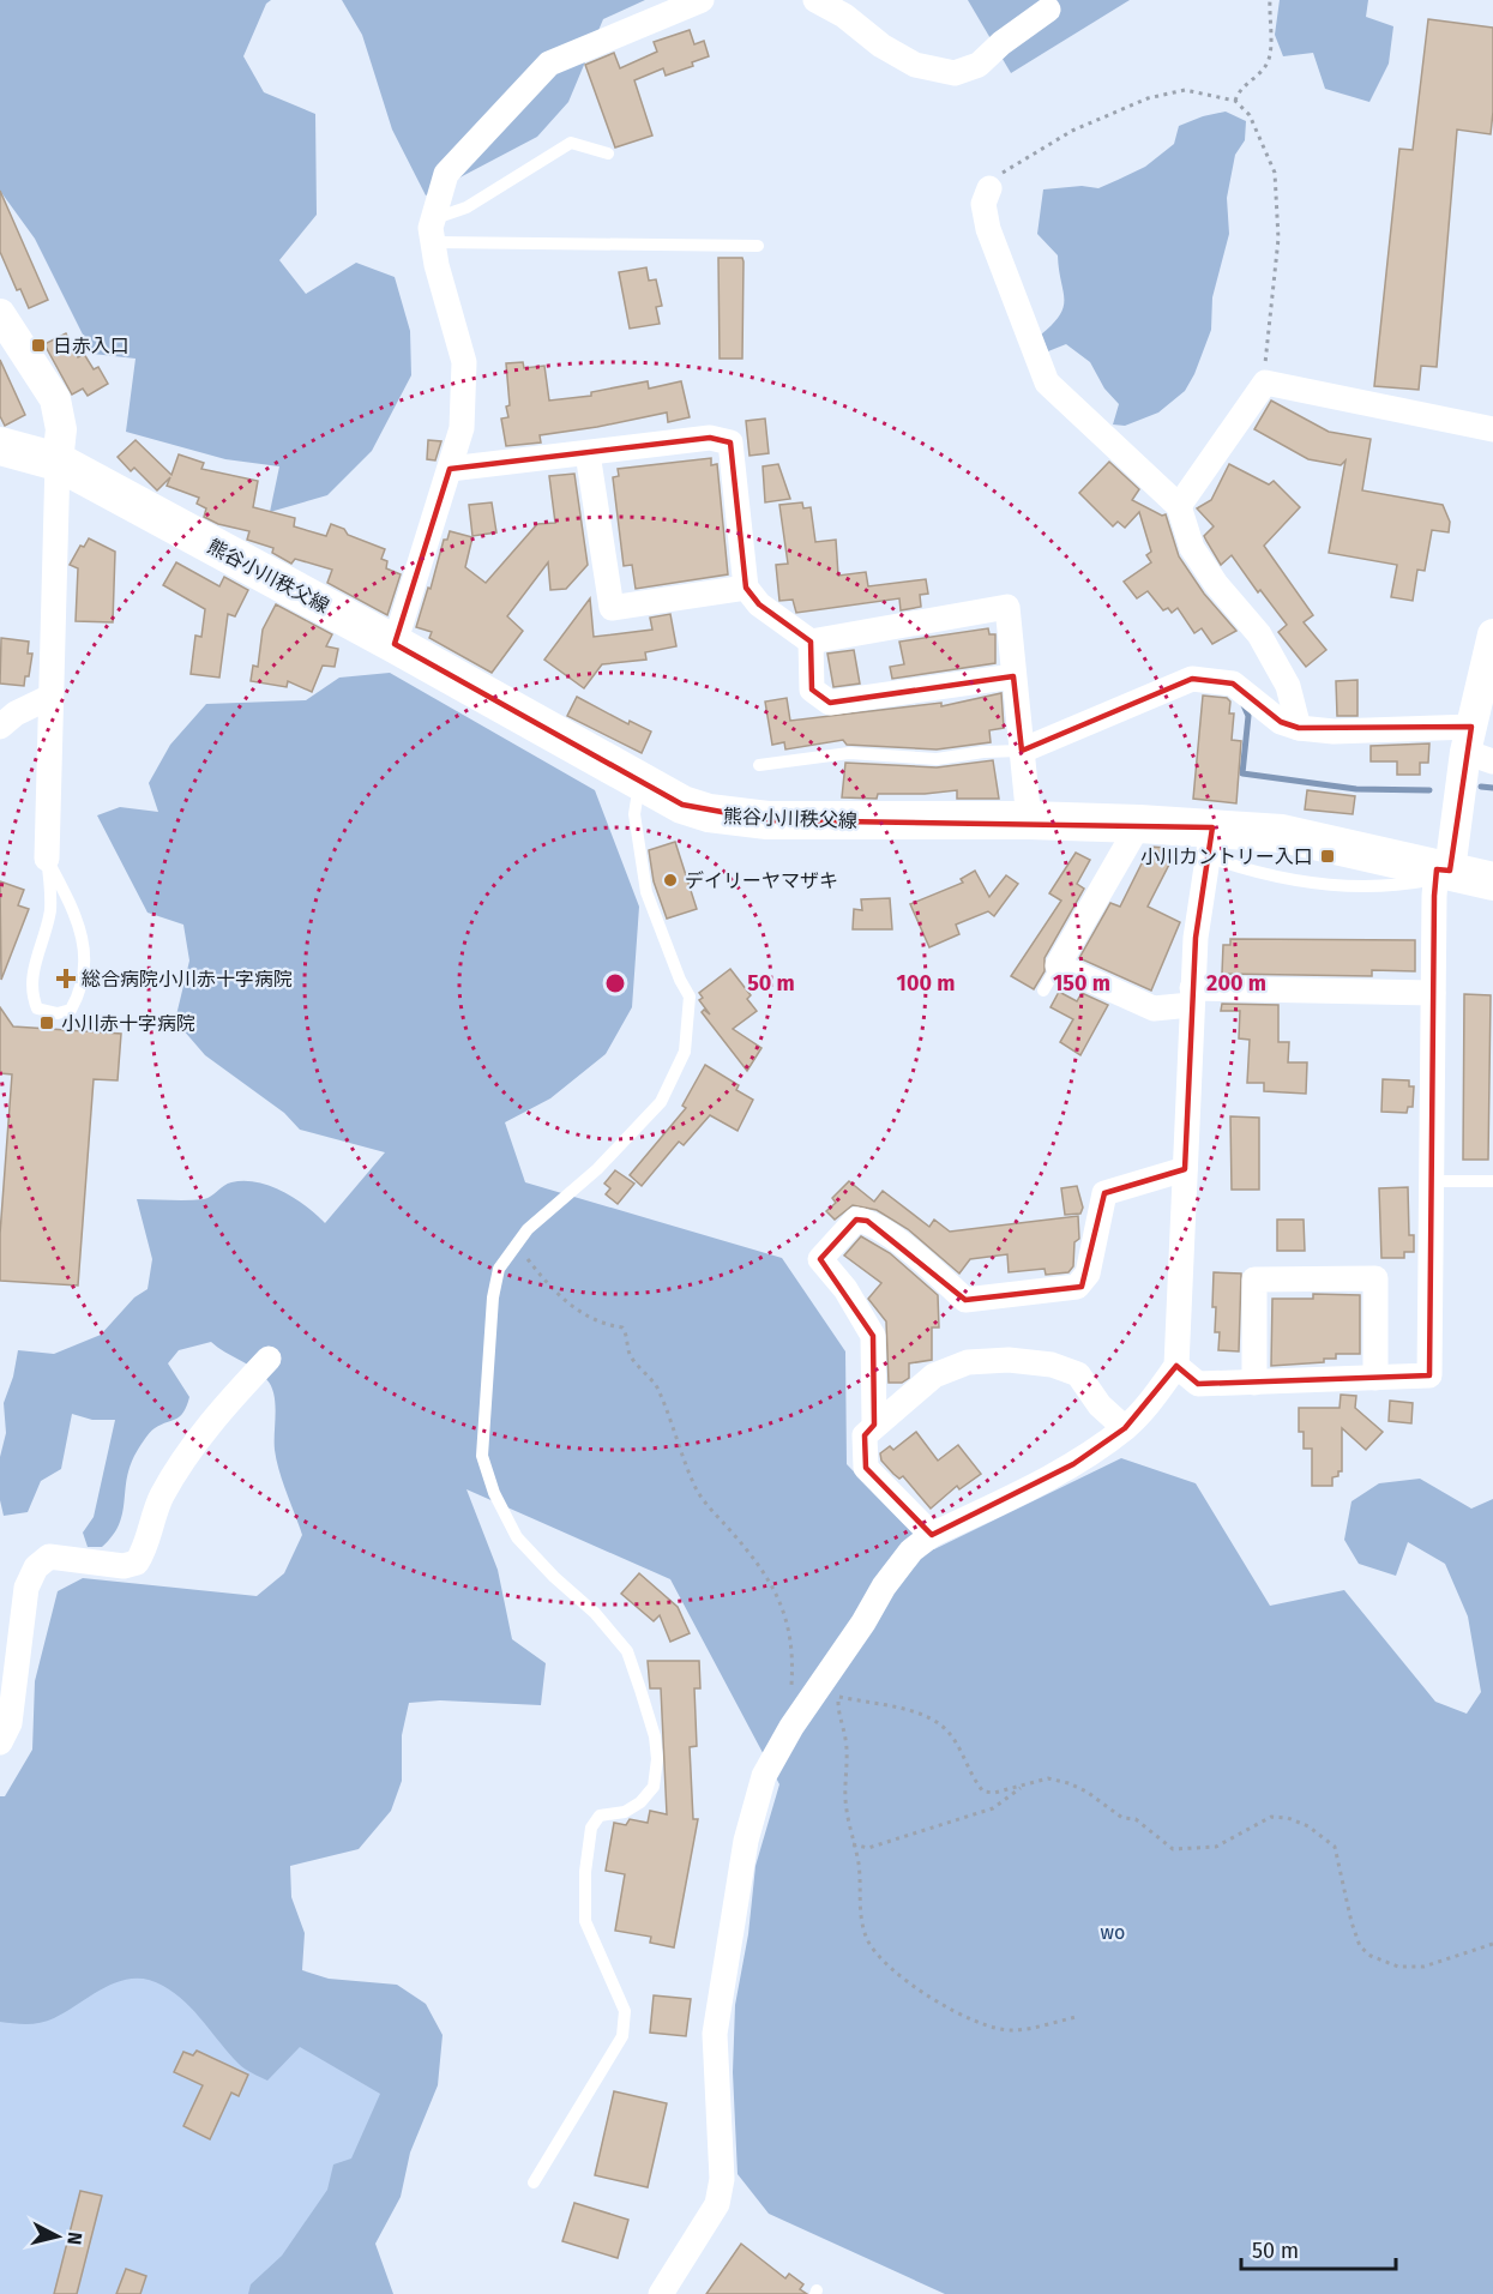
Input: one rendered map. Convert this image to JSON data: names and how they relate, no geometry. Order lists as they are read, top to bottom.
{
  "streets": {
    "main road": ["熊谷小川秩父線"]
  },
  "parks": ["wo"],
  "places": {
    "transit": ["日赤入口", "小川カントリー入口", "小川赤十字病院"],
    "other": ["デイリーヤマザキ"],
    "health": ["総合病院小川赤十字病院"]
  },
  "scale_bar": "50 m",
  "north": "right",
  "rings": [
    "50 m",
    "100 m",
    "150 m",
    "200 m"
  ]
}
